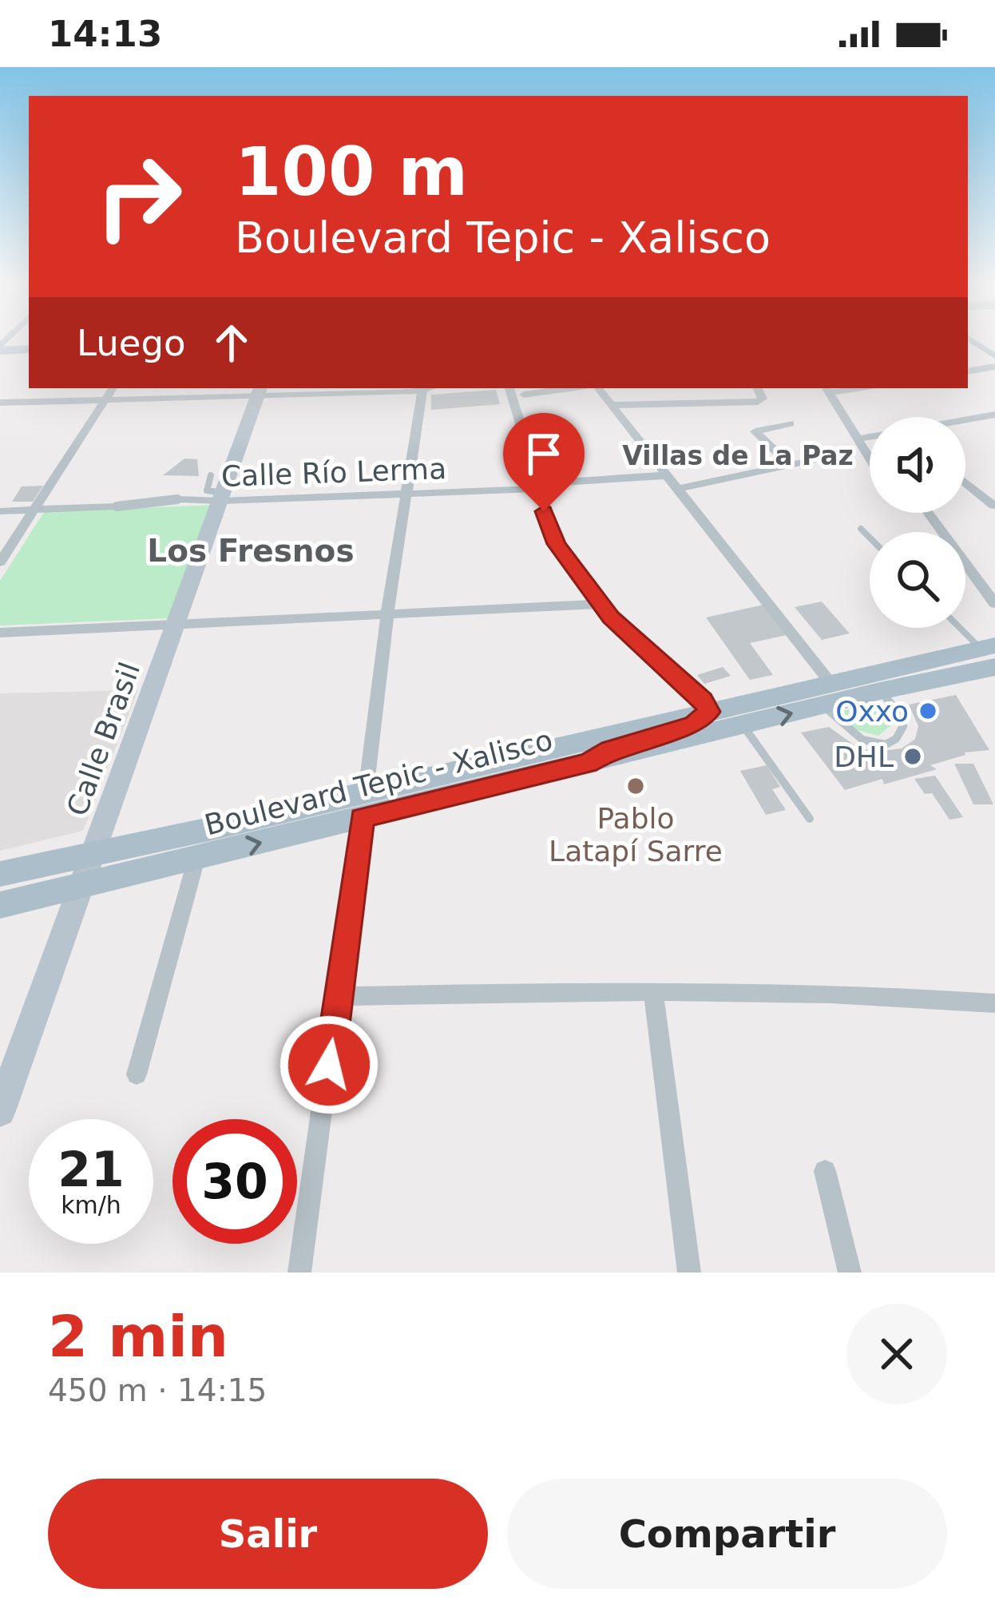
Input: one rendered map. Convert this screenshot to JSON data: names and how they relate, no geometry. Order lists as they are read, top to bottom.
{
  "streets": {
    "main road": ["Calle Brasil", "Boulevard Tepic - Xalisco"],
    "street": ["Calle Río Lerma"]
  },
  "crossings": [
    ["Calle Río Lerma", "Calle Brasil"],
    ["Calle Brasil", "Boulevard Tepic - Xalisco"]
  ],
  "districts": ["Villas de La Paz", "Los Fresnos"],
  "places": ["Oxxo", "DHL", "Pablo Latapí Sarre"],
  "page": {
    "status": "14:13",
    "turn": ["100 m", "Boulevard Tepic - Xalisco"],
    "then": "Luego",
    "speed": "21 km/h",
    "limit": "30",
    "heading": ["2 min", "450 m · 14:15"],
    "buttons": ["Salir", "Compartir"]
  }
}
